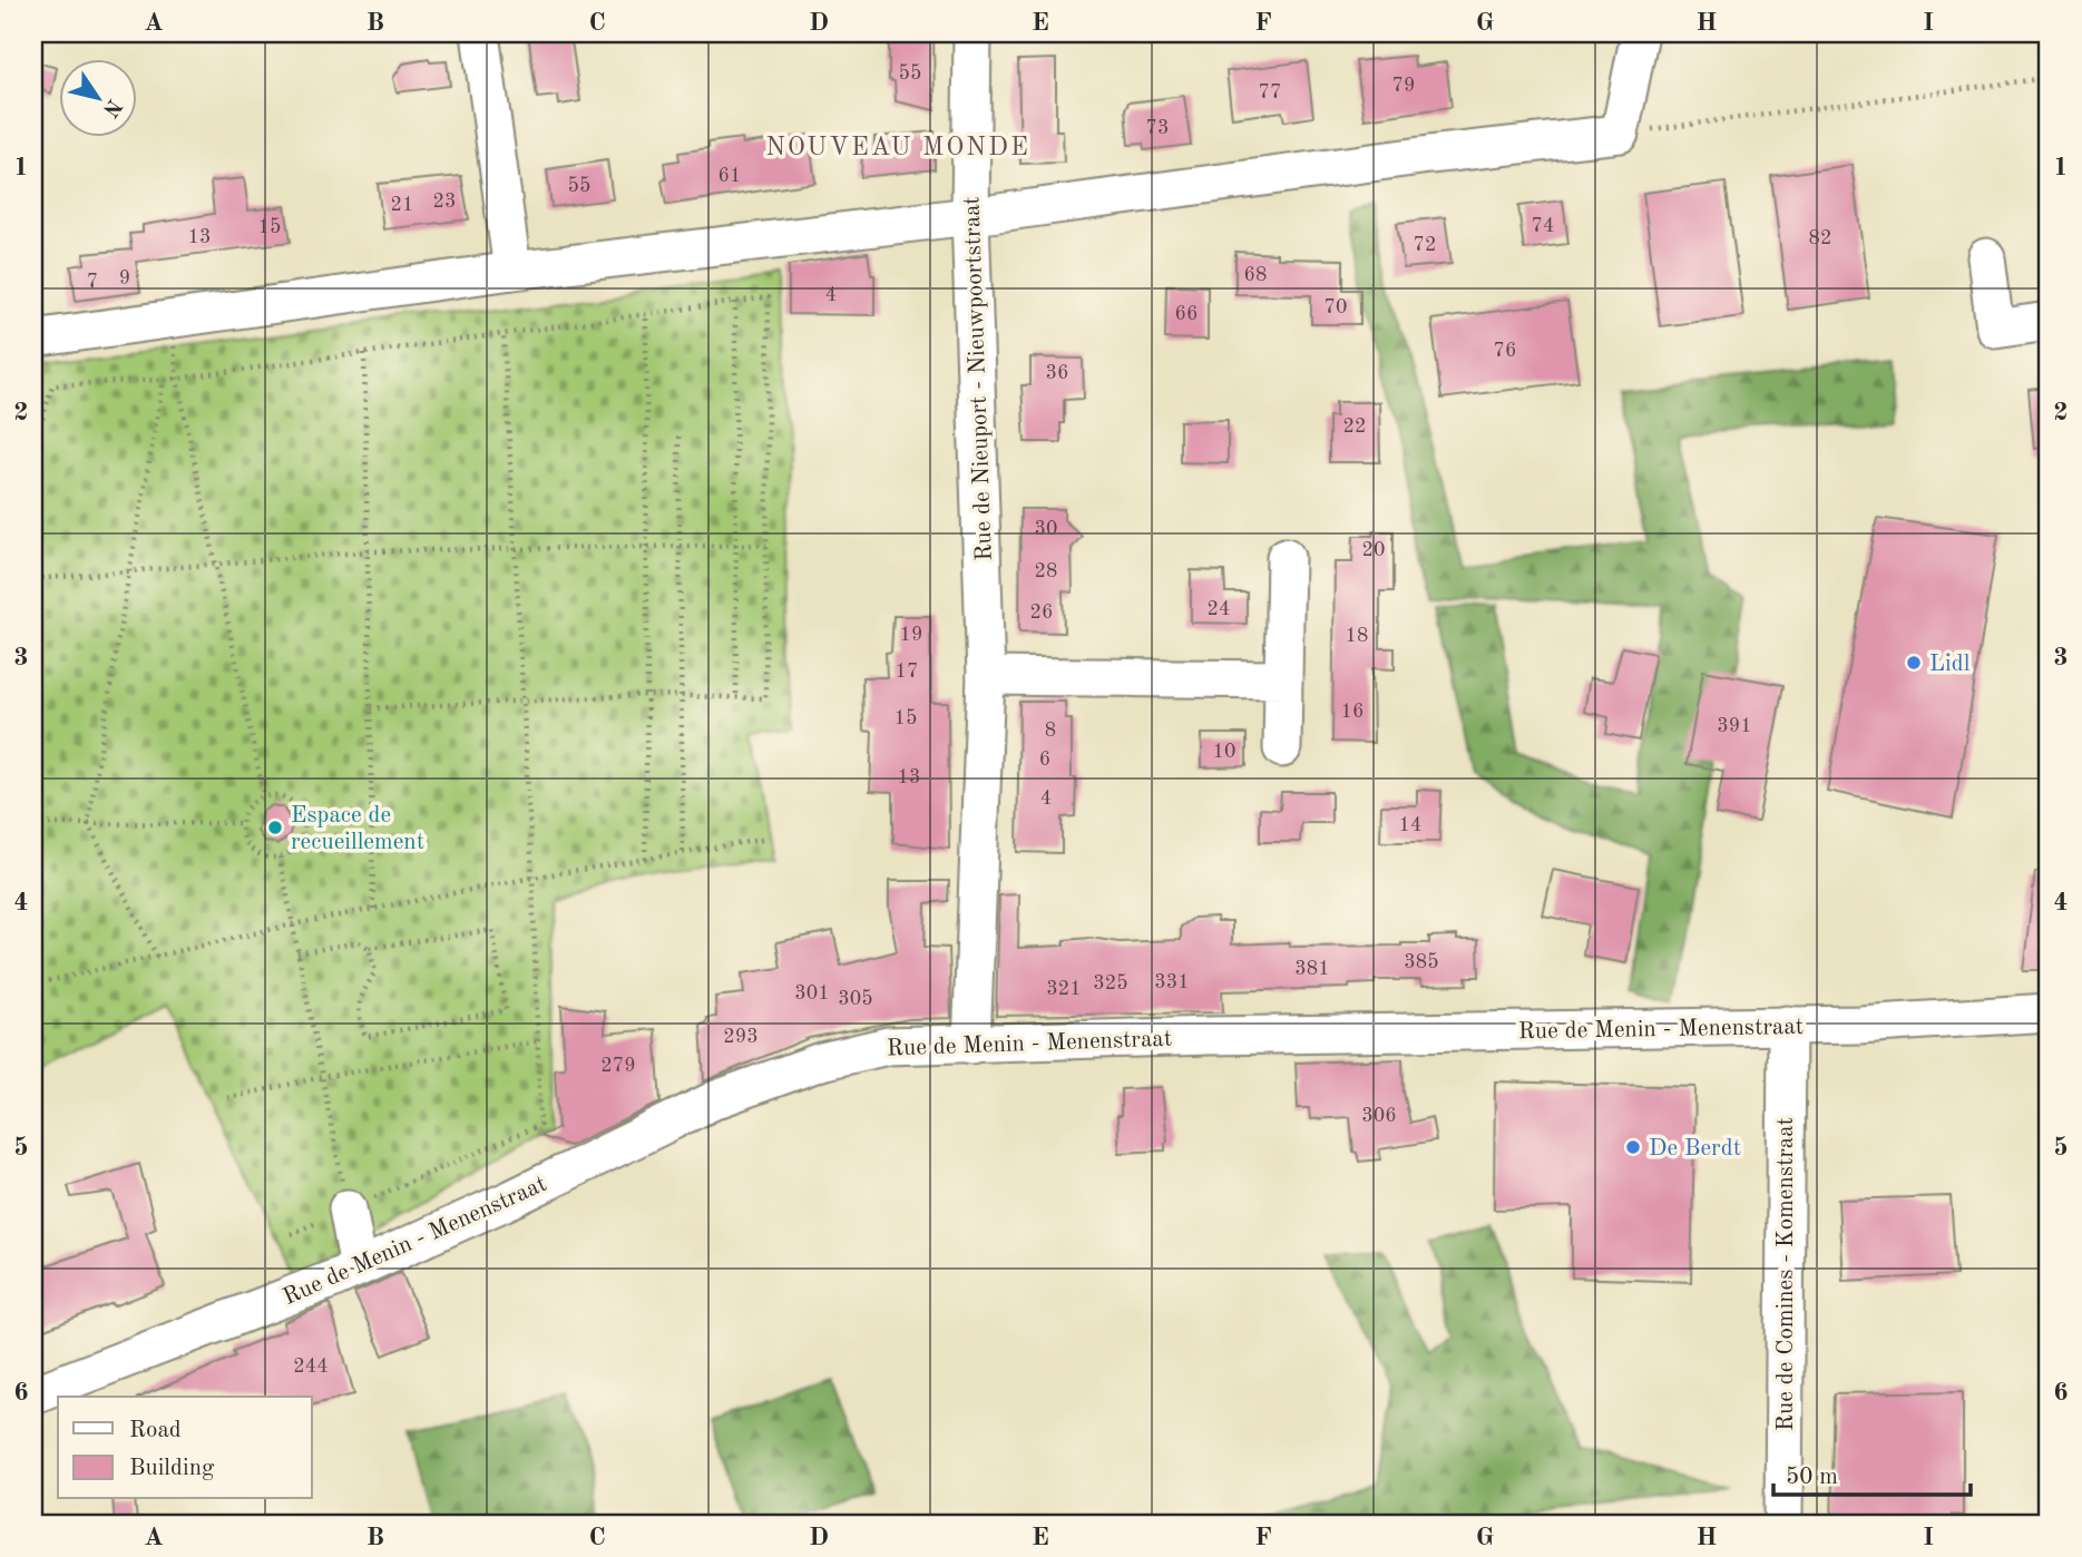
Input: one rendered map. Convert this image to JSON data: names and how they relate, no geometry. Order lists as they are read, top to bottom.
{
  "streets": {
    "street": ["Rue de Nieuport - Nieuwpoortstraat", "Rue de Menin - Menenstraat", "Rue de Comines - Komenstraat"]
  },
  "crossings": [
    ["Rue de Nieuport - Nieuwpoortstraat", "Rue de Menin - Menenstraat"],
    ["Rue de Menin - Menenstraat", "Rue de Comines - Komenstraat"]
  ],
  "districts": ["NOUVEAU MONDE"],
  "places": ["Lidl", "Espace de recueillement", "De Berdt"],
  "house_numbers": [
    "55",
    "79",
    "77",
    "73",
    "61",
    "55",
    "23",
    "21",
    "74",
    "15",
    "13",
    "82",
    "72",
    "68",
    "9",
    "7",
    "4",
    "70",
    "66",
    "76",
    "36",
    "22",
    "30",
    "20",
    "28",
    "24",
    "26",
    "19",
    "18",
    "17",
    "16",
    "15",
    "391",
    "8",
    "10",
    "6",
    "13",
    "4",
    "14",
    "385",
    "381",
    "331",
    "325",
    "321",
    "301",
    "305",
    "293",
    "279",
    "306",
    "244"
  ],
  "legend": ["Road", "Building"],
  "scale_bar": "50 m",
  "north": "bottom right",
  "grid": {
    "columns": [
      "A",
      "B",
      "C",
      "D",
      "E",
      "F",
      "G",
      "H",
      "I"
    ],
    "rows": [
      "1",
      "2",
      "3",
      "4",
      "5",
      "6"
    ]
  }
}
